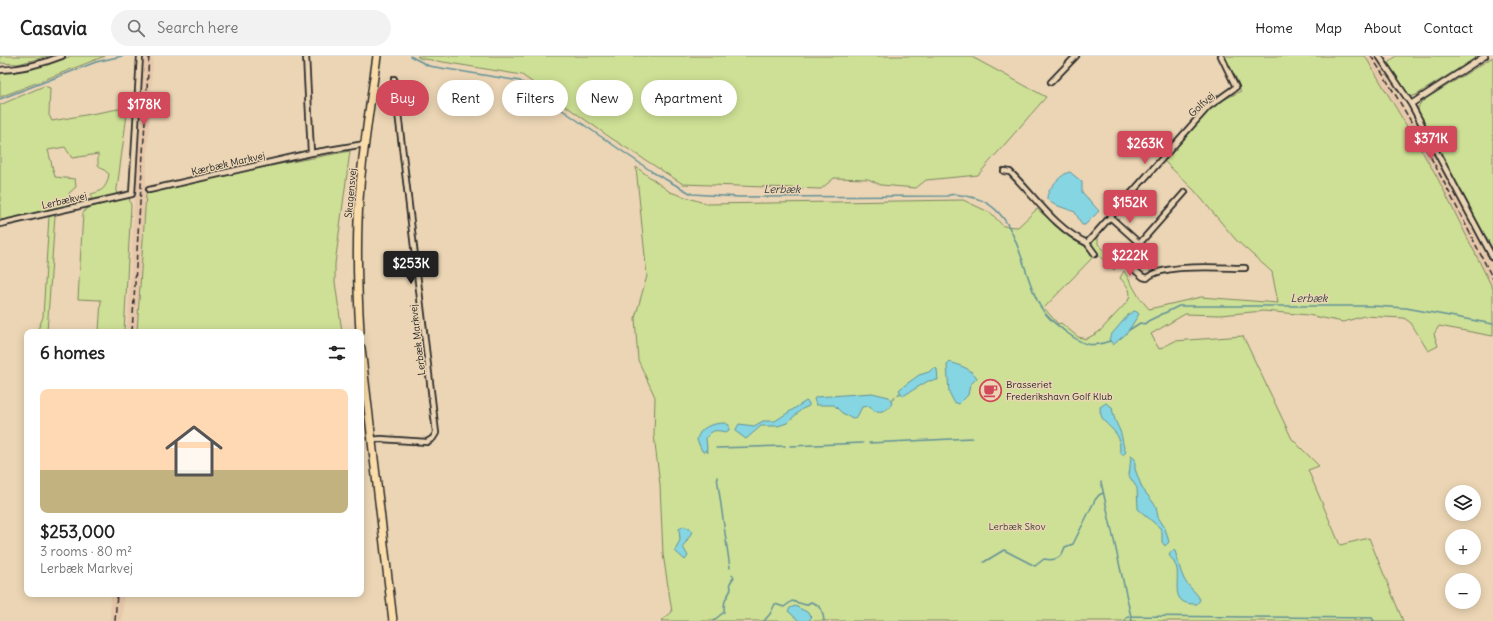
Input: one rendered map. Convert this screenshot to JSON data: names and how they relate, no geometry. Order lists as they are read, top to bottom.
{
  "streets": {
    "main road": ["Skagensvej"],
    "street": [
      "Golfvej",
      "Kærbæk Markvej",
      "Lerbækvej",
      "Lerbæk Markvej"
    ]
  },
  "crossings": [
    ["Kærbæk Markvej", "Skagensvej"]
  ],
  "water": ["Lerbæk"],
  "parks": ["Lerbæk Skov"],
  "places": {
    "cafe": ["Brasseriet Frederikshavn Golf Klub"]
  },
  "page": {
    "header": "Casavia",
    "search": "Search here",
    "nav": [
      "Home",
      "Map",
      "About",
      "Contact"
    ],
    "chip": [
      "Buy",
      "Rent",
      "Filters",
      "New",
      "Apartment"
    ],
    "price": [
      "$178K",
      "$371K",
      "$263K",
      "$152K",
      "$222K",
      "$253K"
    ],
    "heading": "6 homes",
    "list": [
      {
        "name": "$253,000",
        "note": "3 rooms · 80 m² · Lerbæk Markvej"
      }
    ],
    "map_buttons": ["+", "−"]
  }
}
